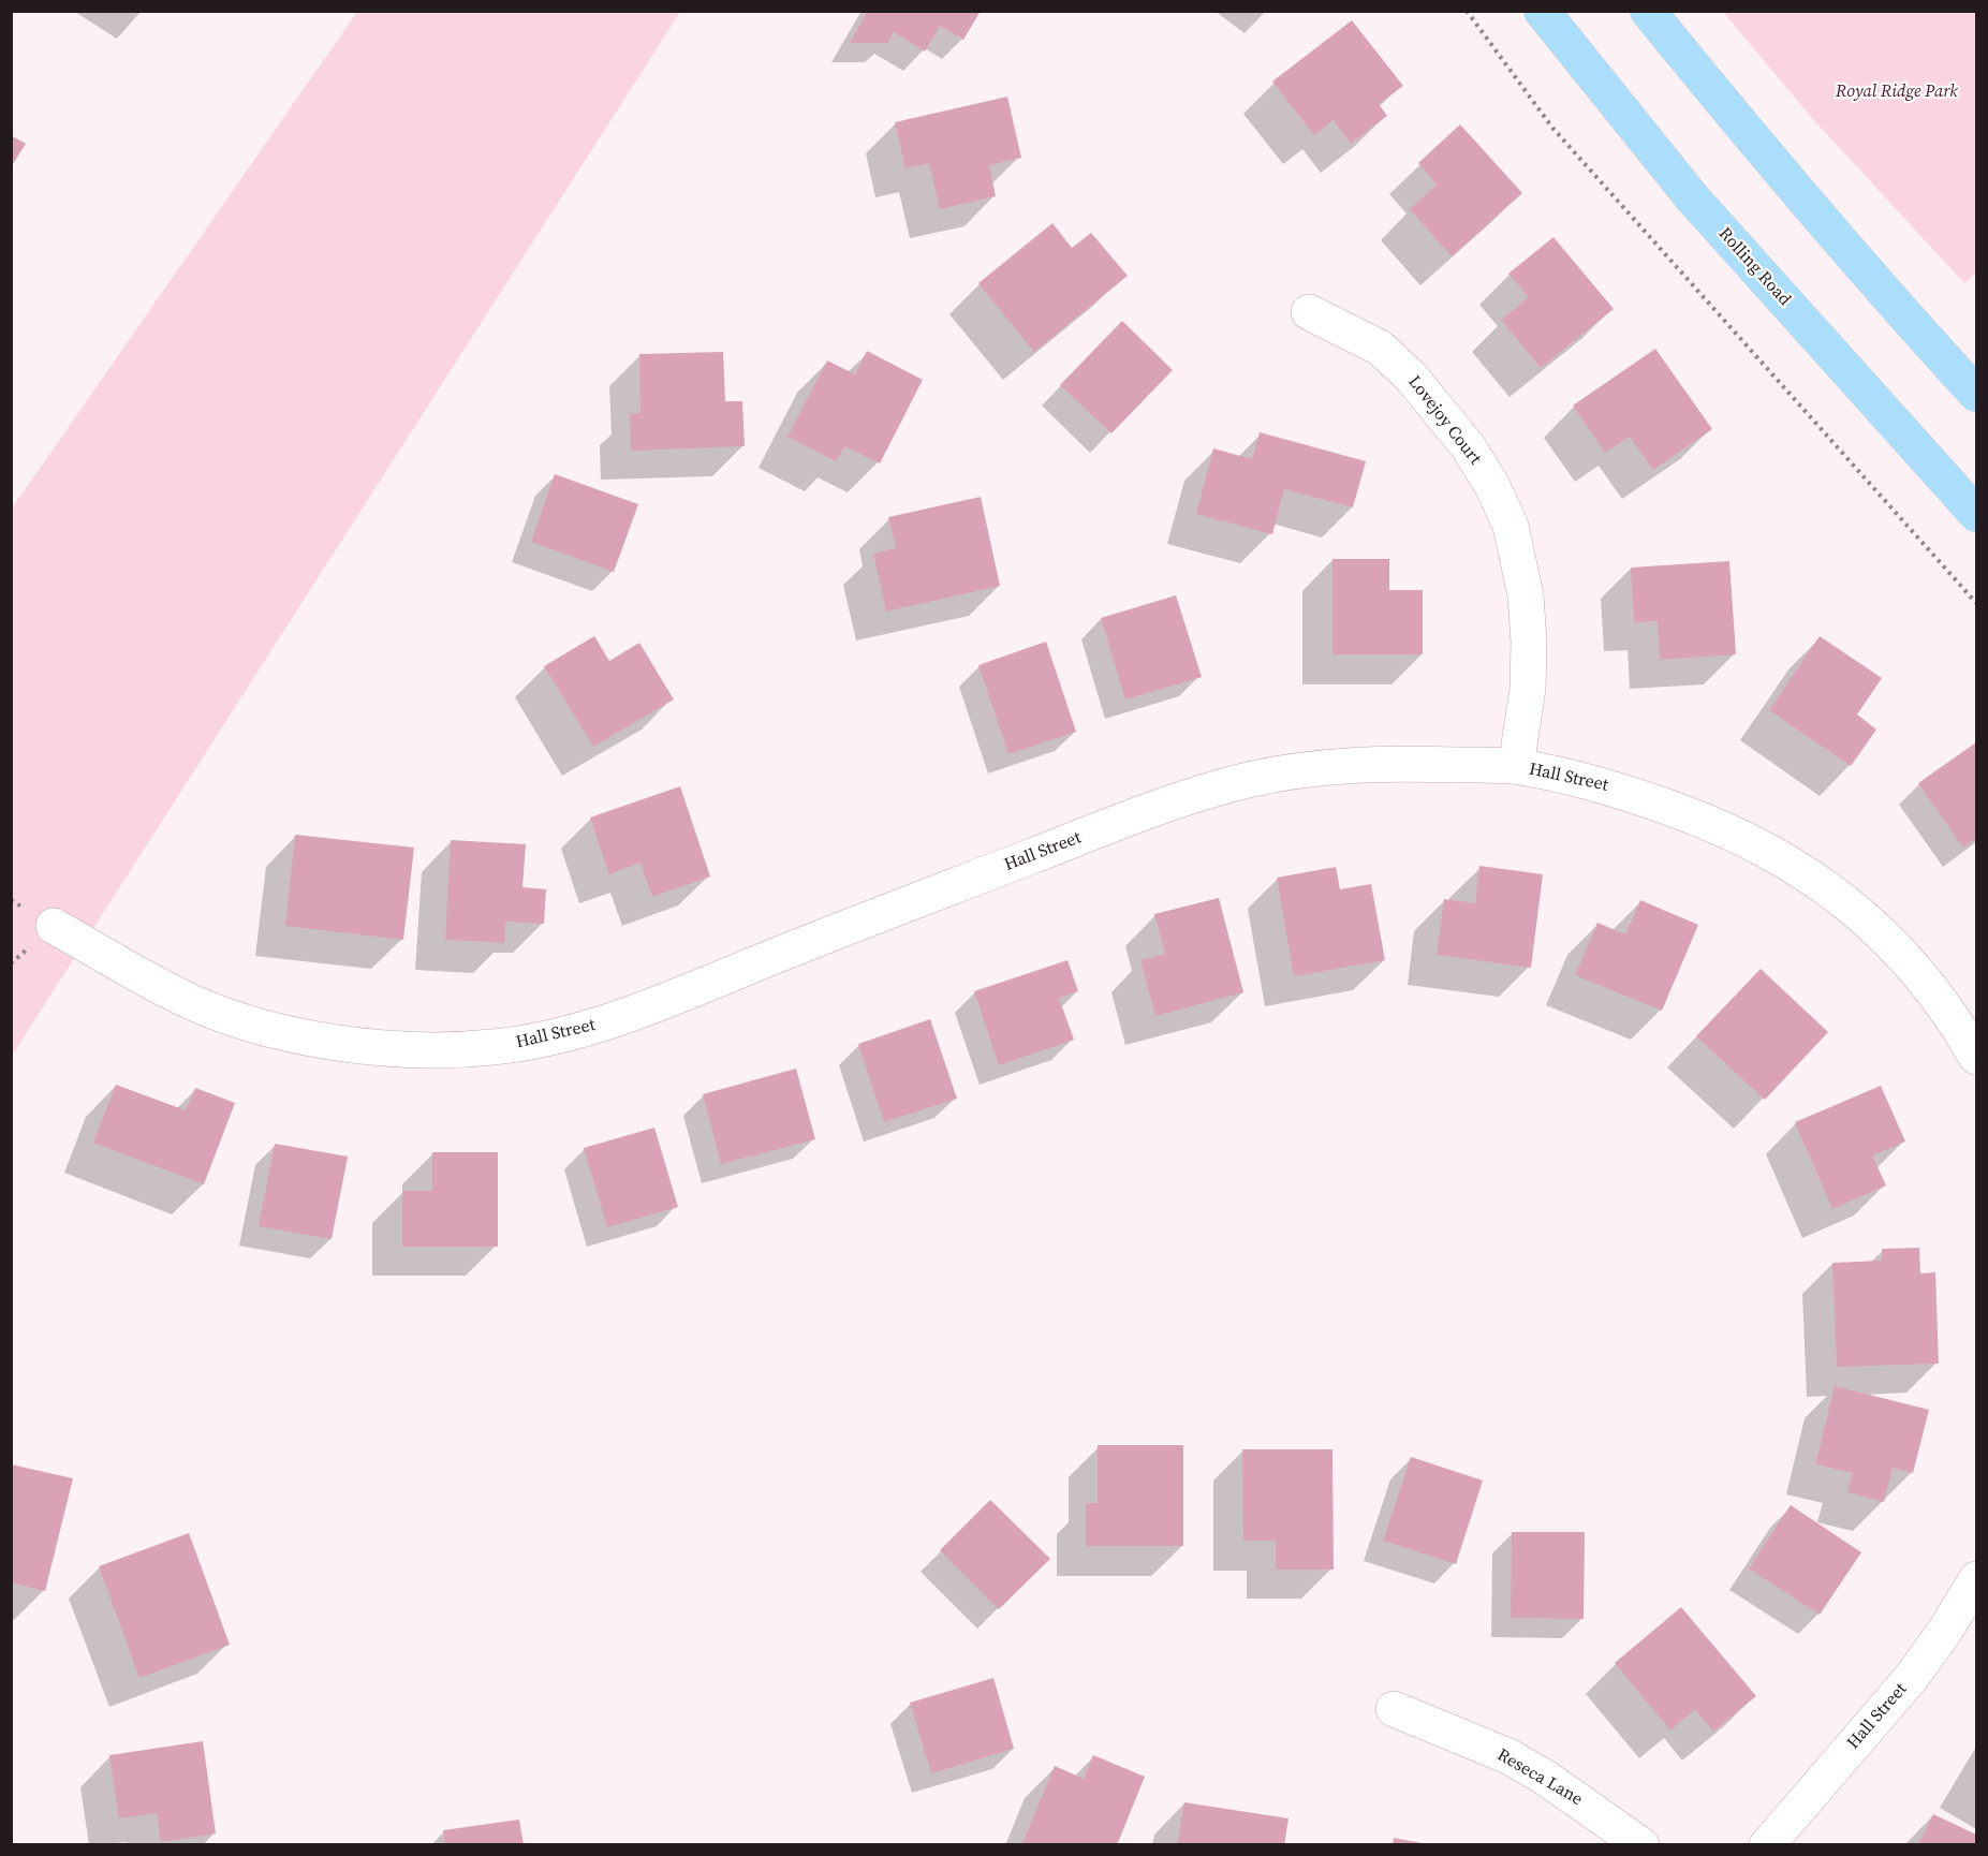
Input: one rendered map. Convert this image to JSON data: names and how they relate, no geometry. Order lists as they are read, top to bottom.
{
  "streets": {
    "main road": ["Rolling Road"],
    "street": ["Lovejoy Court", "Hall Street", "Reseca Lane"]
  },
  "crossings": [
    ["Lovejoy Court", "Hall Street"]
  ],
  "parks": ["Royal Ridge Park"]
}
